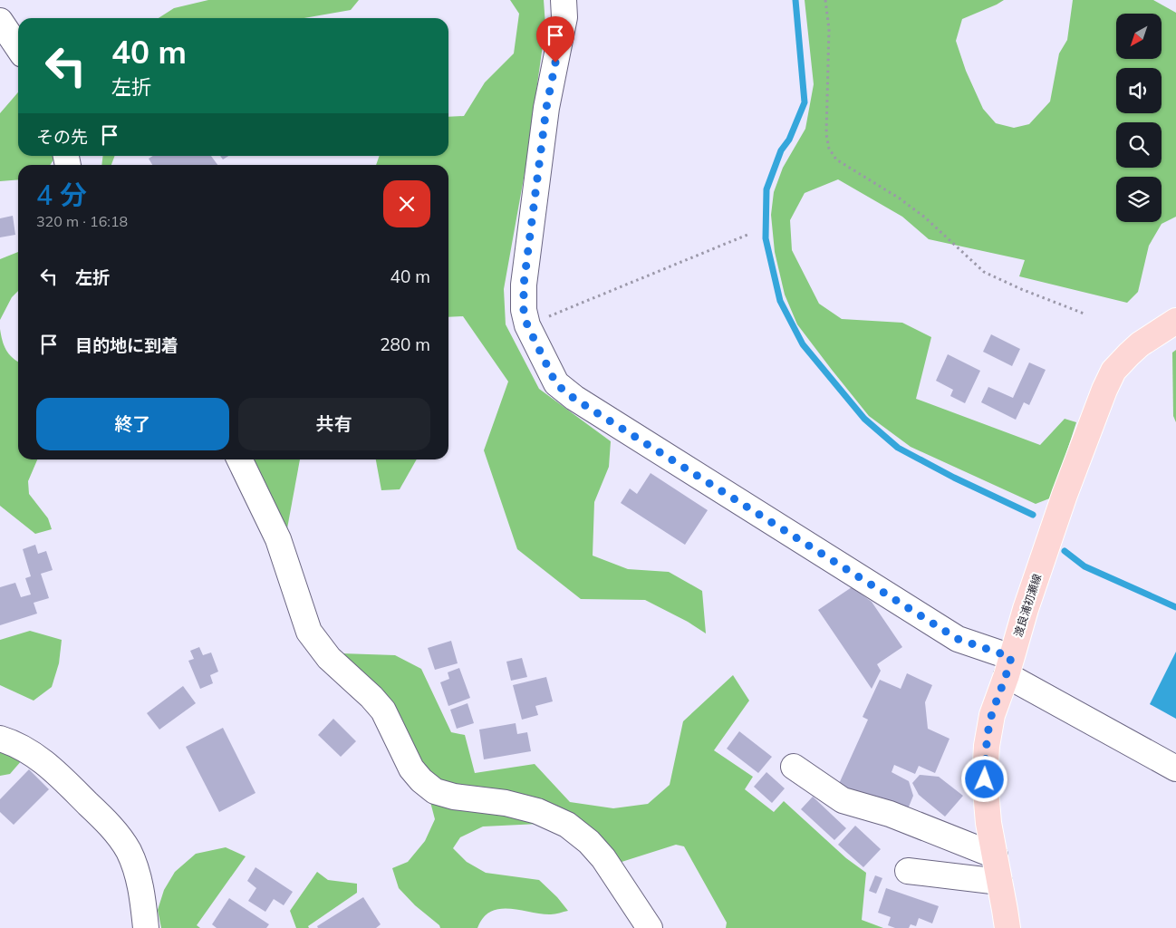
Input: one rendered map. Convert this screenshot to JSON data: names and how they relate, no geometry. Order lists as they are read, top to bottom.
{
  "streets": {
    "main road": ["渡良浦初瀬線"]
  },
  "north": "bottom left",
  "page": {
    "turn": ["40 m", "左折"],
    "then": "その先",
    "heading": ["4 分", "320 m · 16:18"],
    "list": [
      {
        "name": "左折",
        "value": "40 m"
      },
      {
        "name": "目的地に到着",
        "value": "280 m"
      }
    ],
    "buttons": ["終了", "共有"]
  }
}
